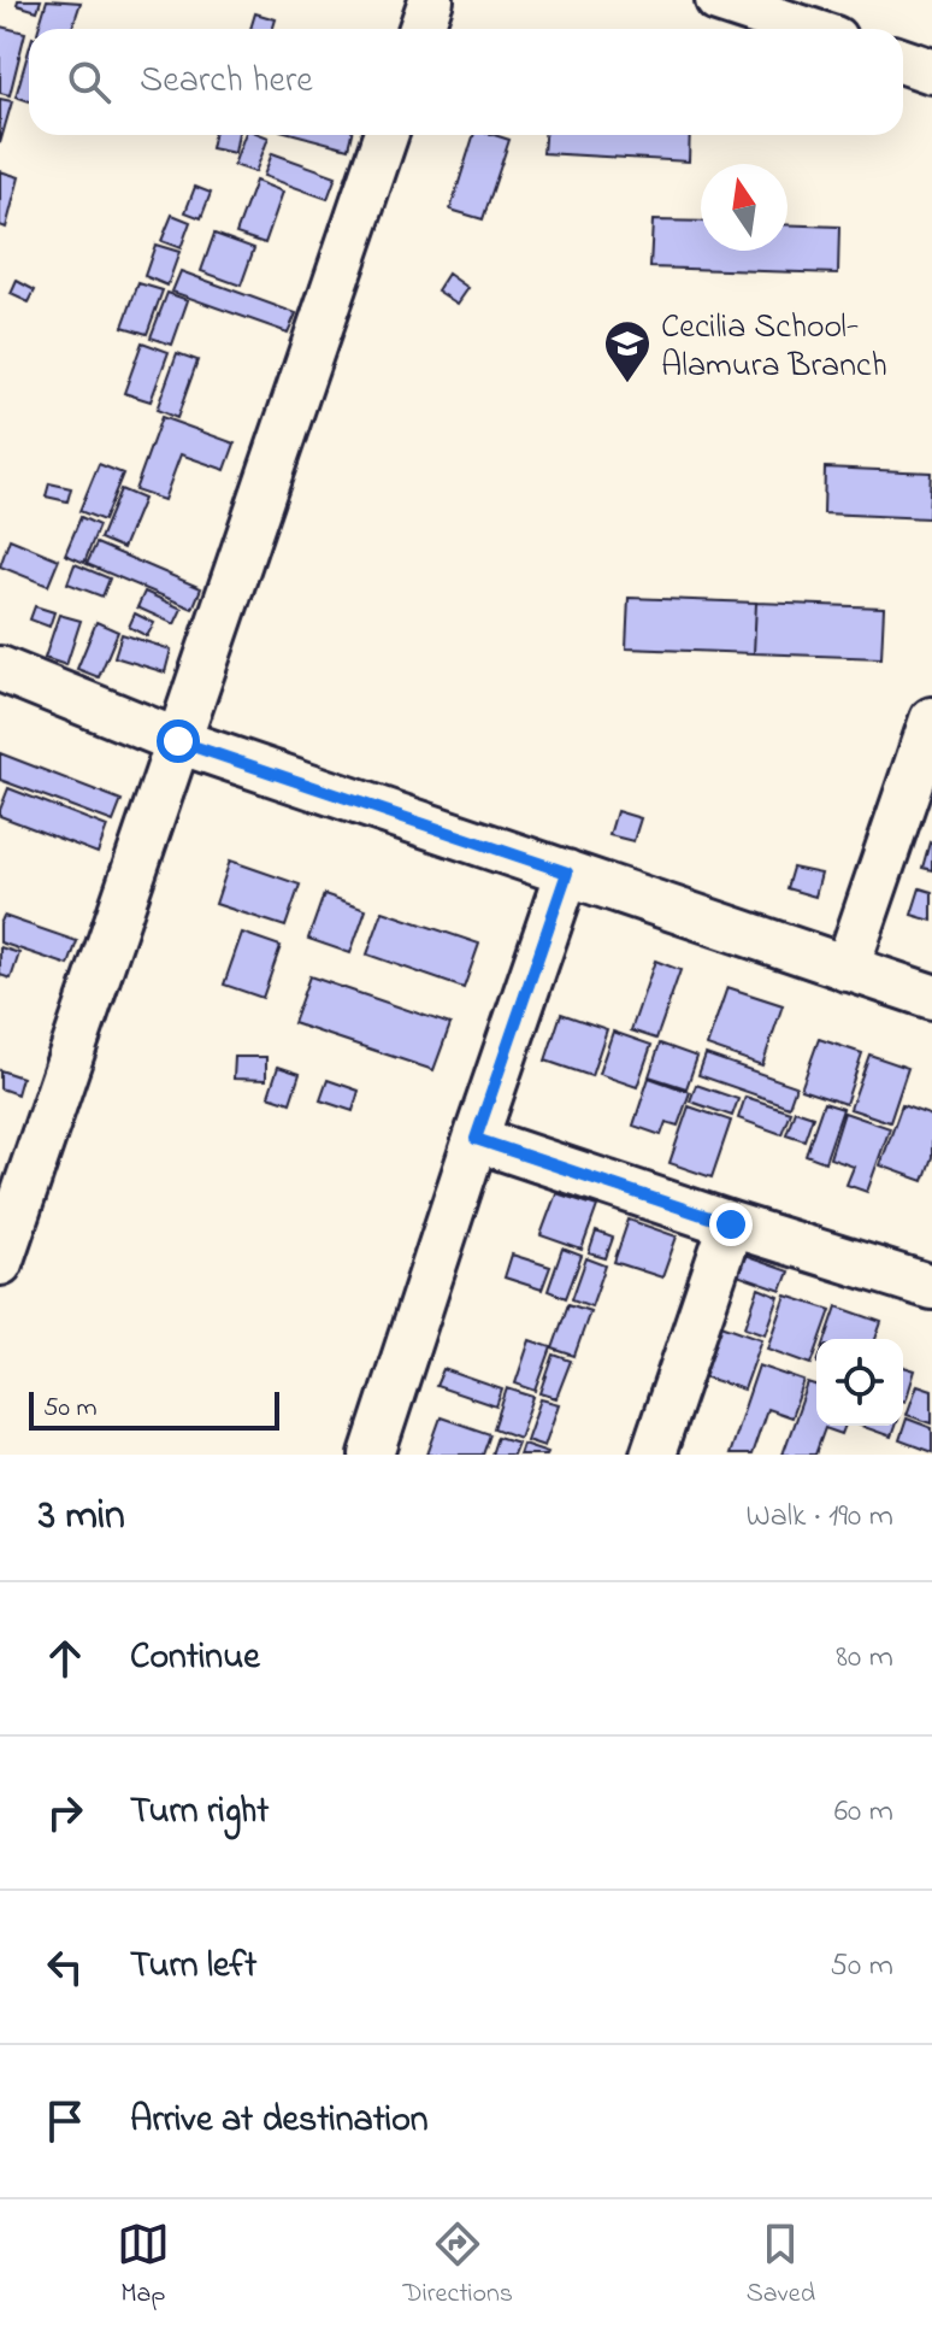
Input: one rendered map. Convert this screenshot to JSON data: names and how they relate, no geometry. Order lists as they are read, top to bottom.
{
  "places": {
    "school or university": ["Cecilia School- Alamura Branch"]
  },
  "scale_bar": "50 m",
  "north": "top",
  "page": {
    "search": "Search here",
    "scale": "50 m",
    "heading": ["3 min", "Walk · 190 m"],
    "list": [
      ["Continue", "80 m"],
      ["Turn right", "60 m"],
      ["Turn left", "50 m"],
      "Arrive at destination"
    ],
    "nav": ["Map", "Directions", "Saved"]
  }
}
